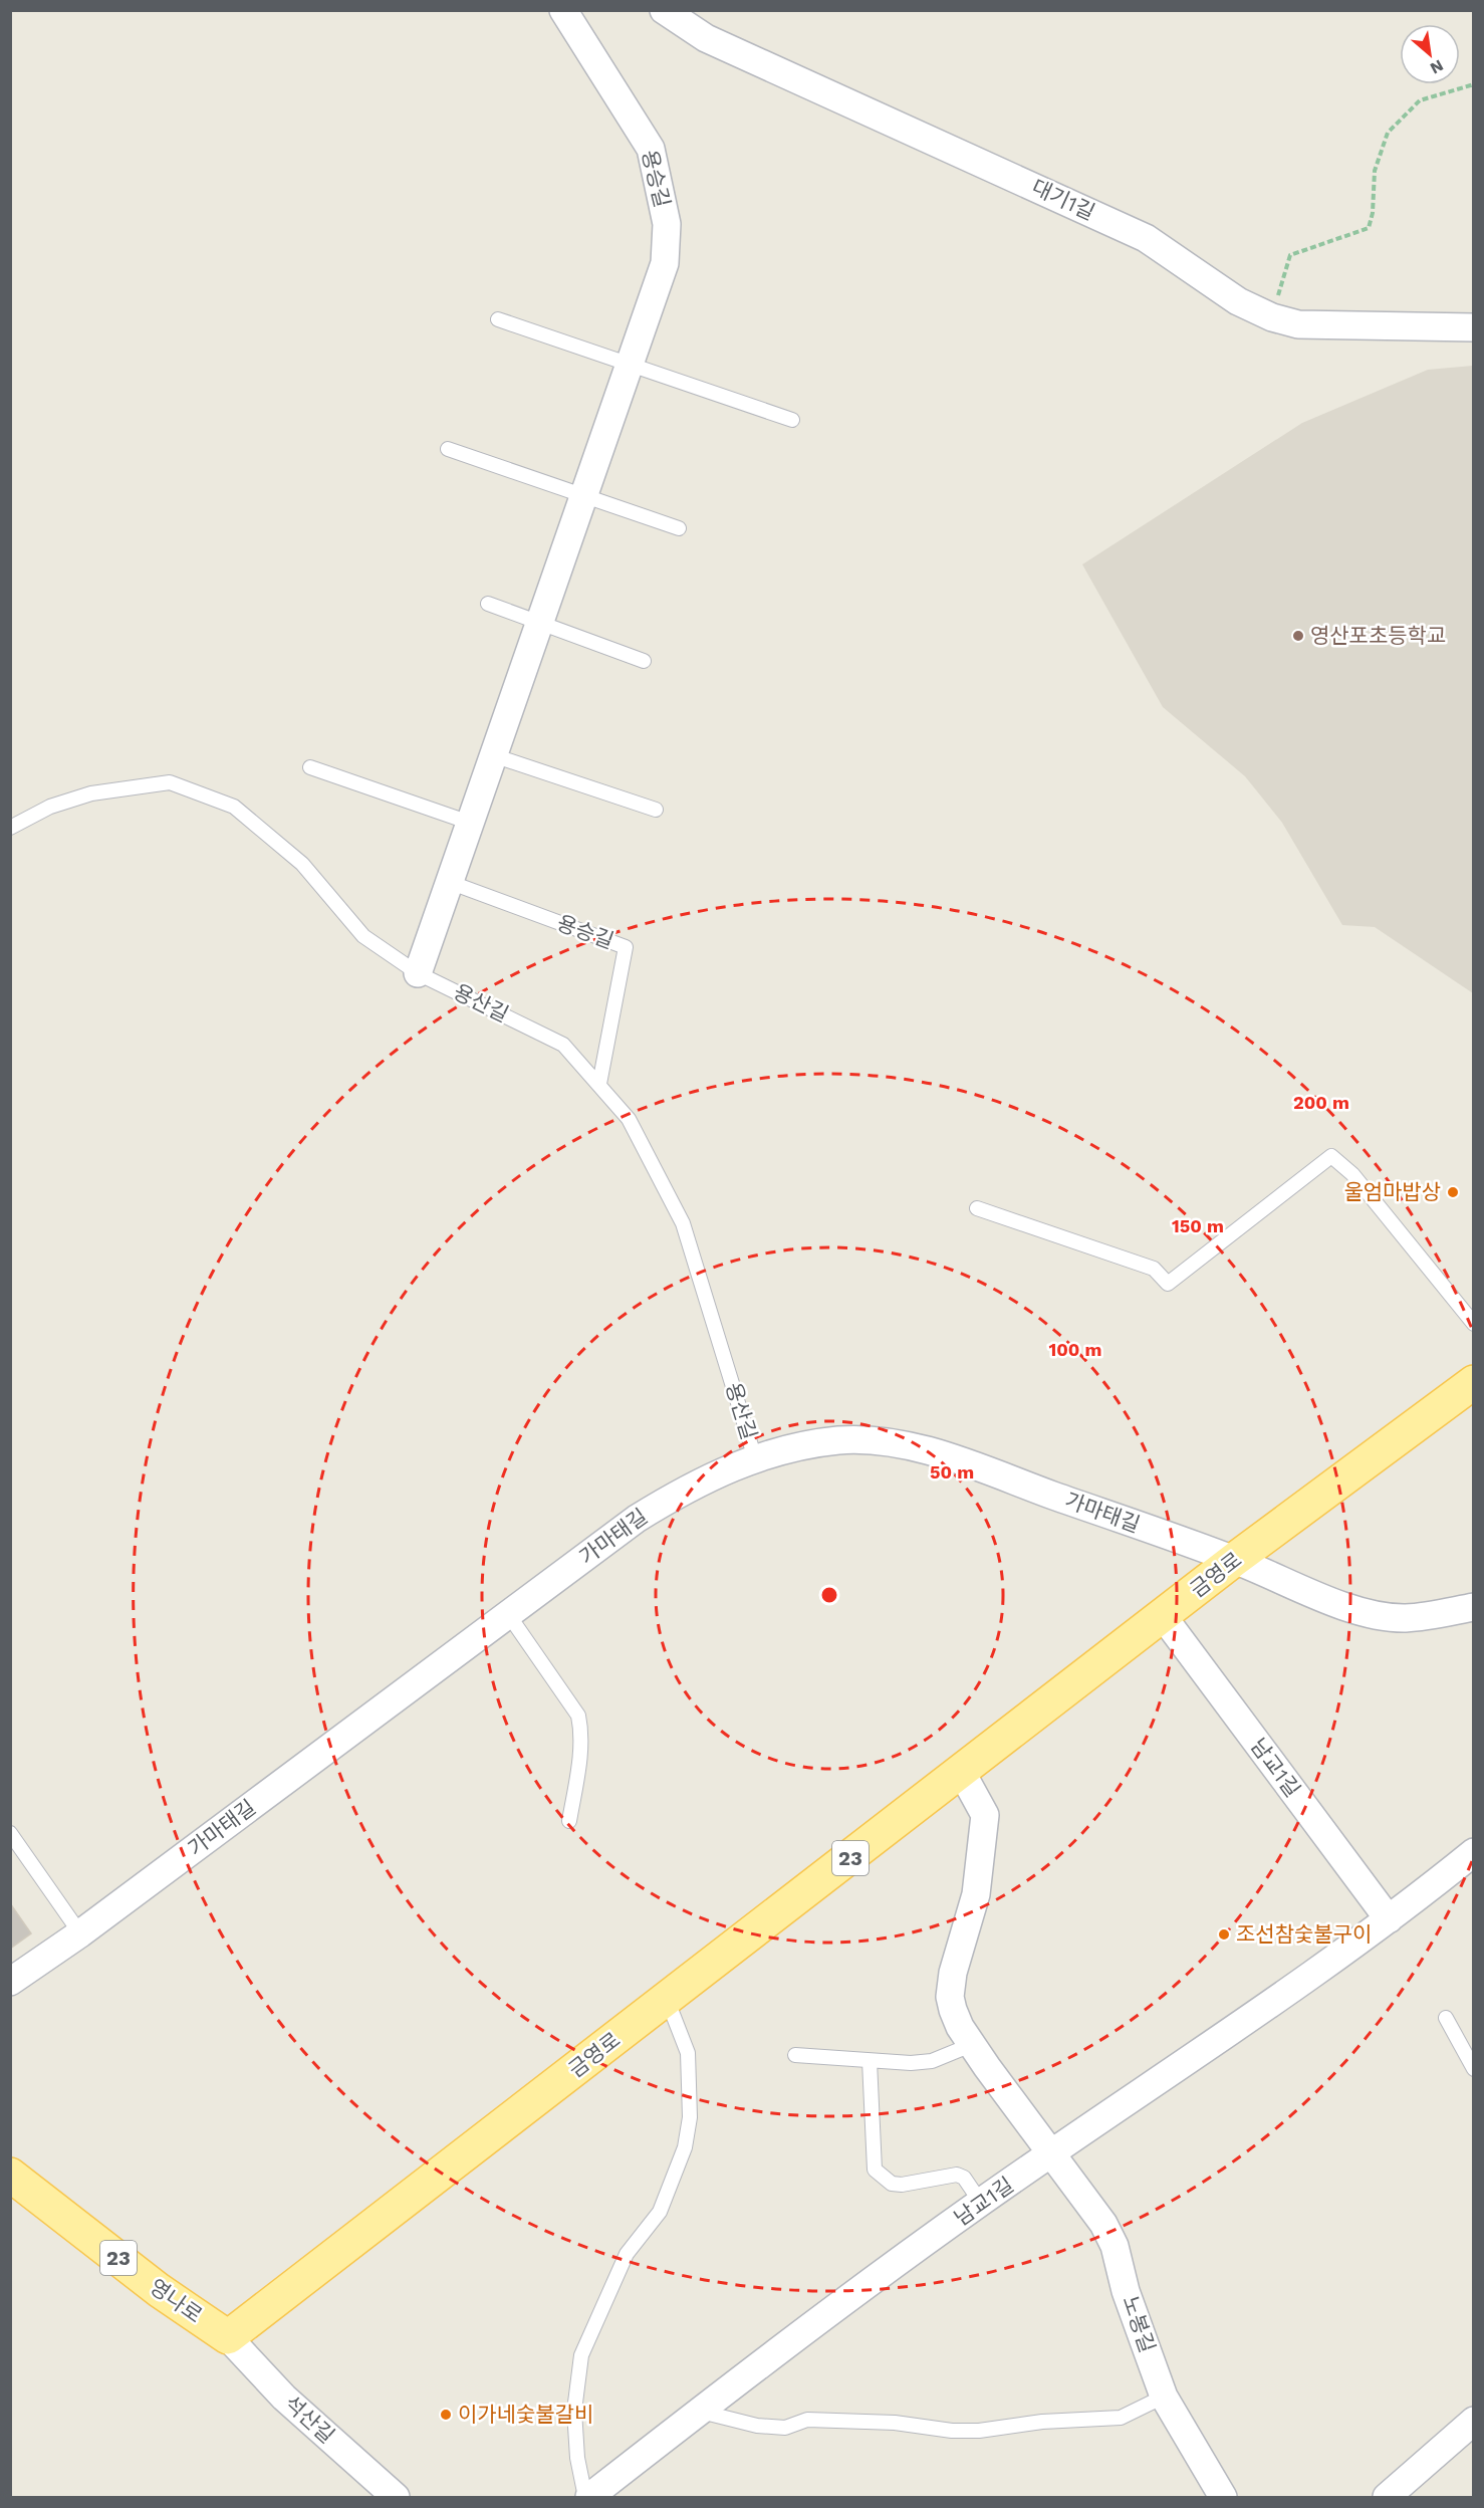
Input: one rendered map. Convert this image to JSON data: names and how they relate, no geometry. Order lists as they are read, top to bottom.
{
  "streets": {
    "main road": ["금영로", "23", "영나로"],
    "street": [
      "용승길",
      "대기1길",
      "가마태길",
      "남교1길",
      "노봉길",
      "석산길"
    ],
    "lane": ["용산길"]
  },
  "crossings": [
    ["용승길", "용산길"],
    ["용산길", "가마태길"],
    ["가마태길", "금영로"],
    ["금영로", "남교1길"],
    ["금영로", "영나로"],
    ["금영로", "석산길"],
    ["남교1길", "노봉길"],
    ["영나로", "석산길"]
  ],
  "places": [
    "영산포초등학교",
    "울엄마밥상",
    "조선참숯불구이",
    "이가네숯불갈비"
  ],
  "north": "bottom right",
  "rings": [
    "200 m",
    "150 m",
    "100 m",
    "50 m"
  ]
}
